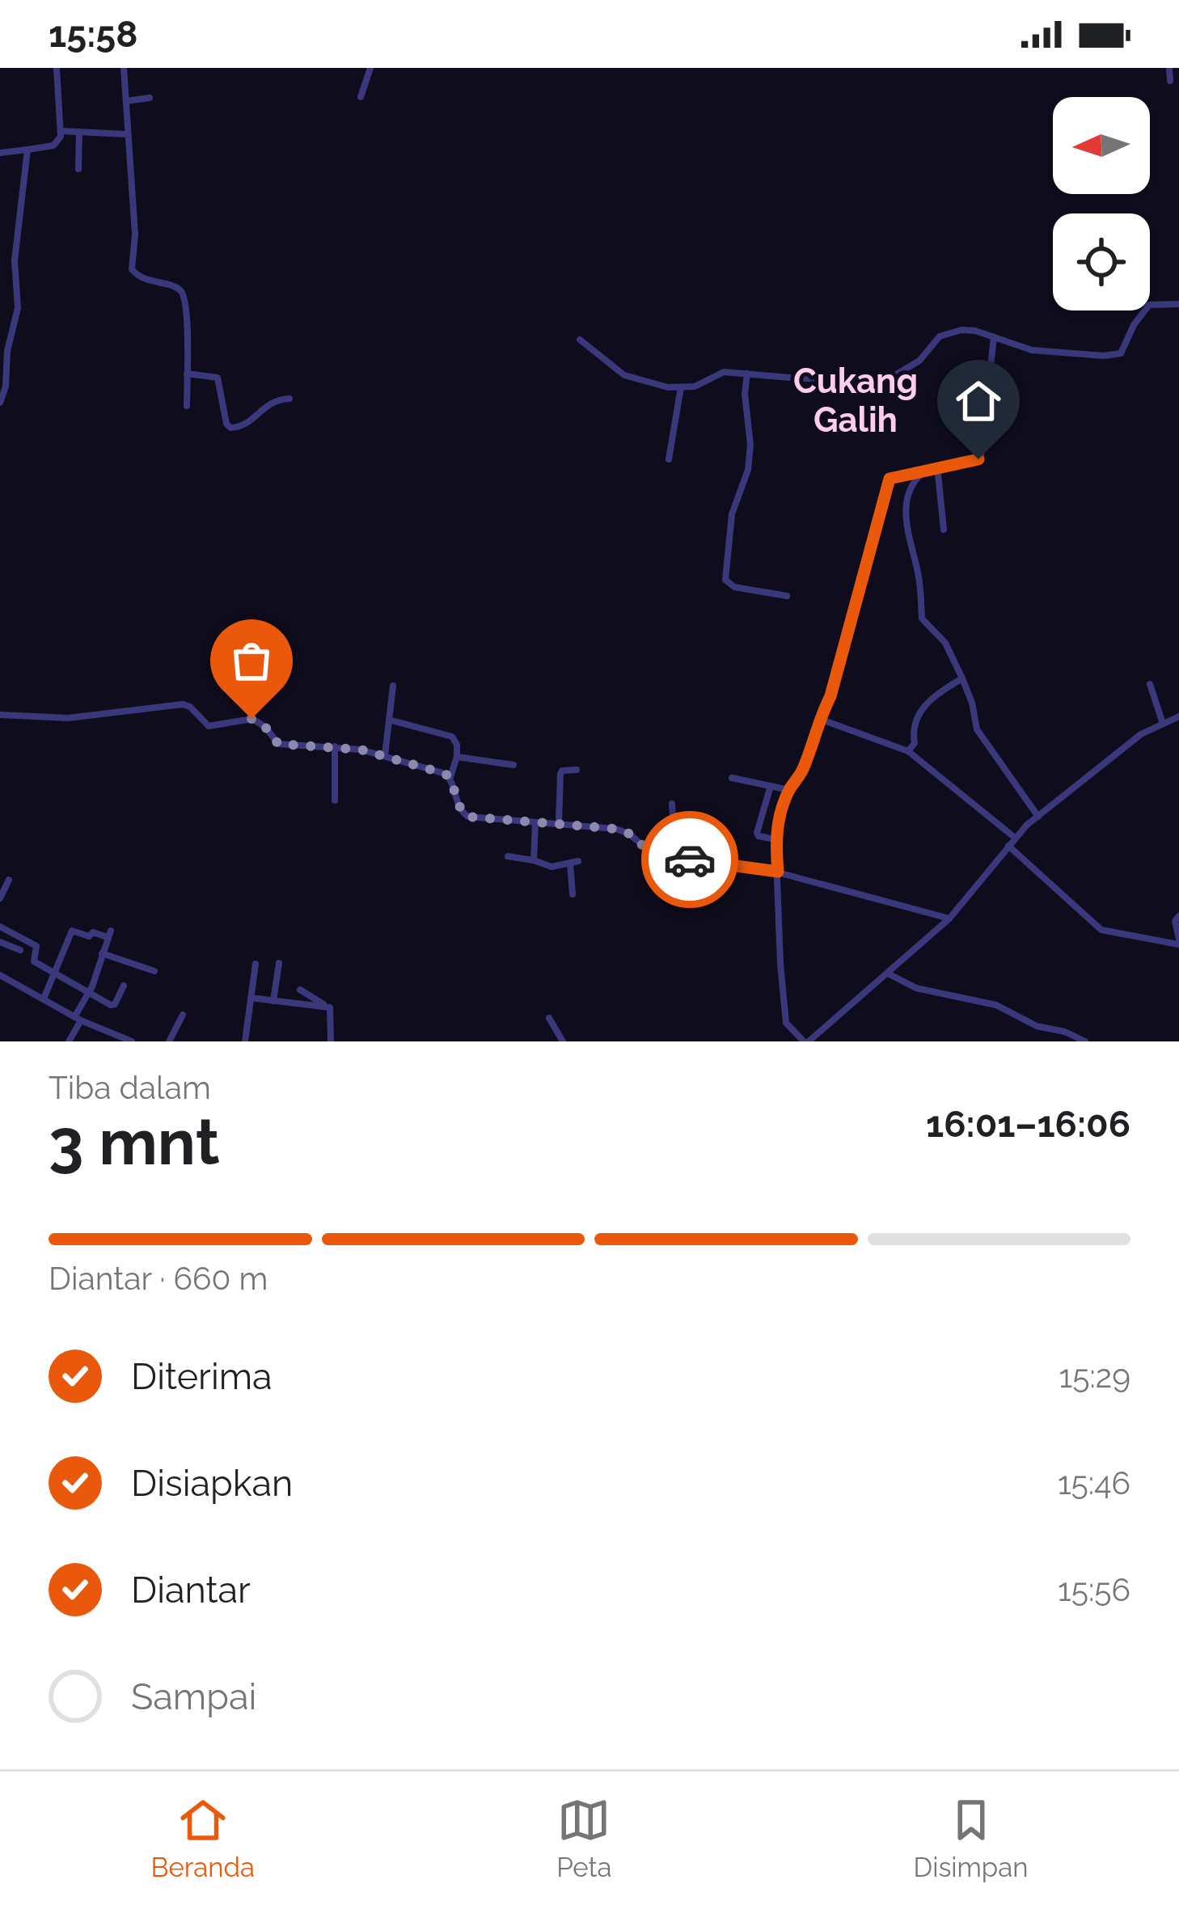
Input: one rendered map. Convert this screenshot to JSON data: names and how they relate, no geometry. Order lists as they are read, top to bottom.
{
  "districts": ["Cukang Galih"],
  "north": "left",
  "page": {
    "status": "15:58",
    "heading": ["3 mnt", "Tiba dalam", "16:01–16:06"],
    "bar": "Diantar · 660 m",
    "list": [
      ["Diterima", "15:29"],
      ["Disiapkan", "15:46"],
      ["Diantar", "15:56"],
      "Sampai"
    ],
    "tabs": ["Beranda", "Peta", "Disimpan"]
  }
}
